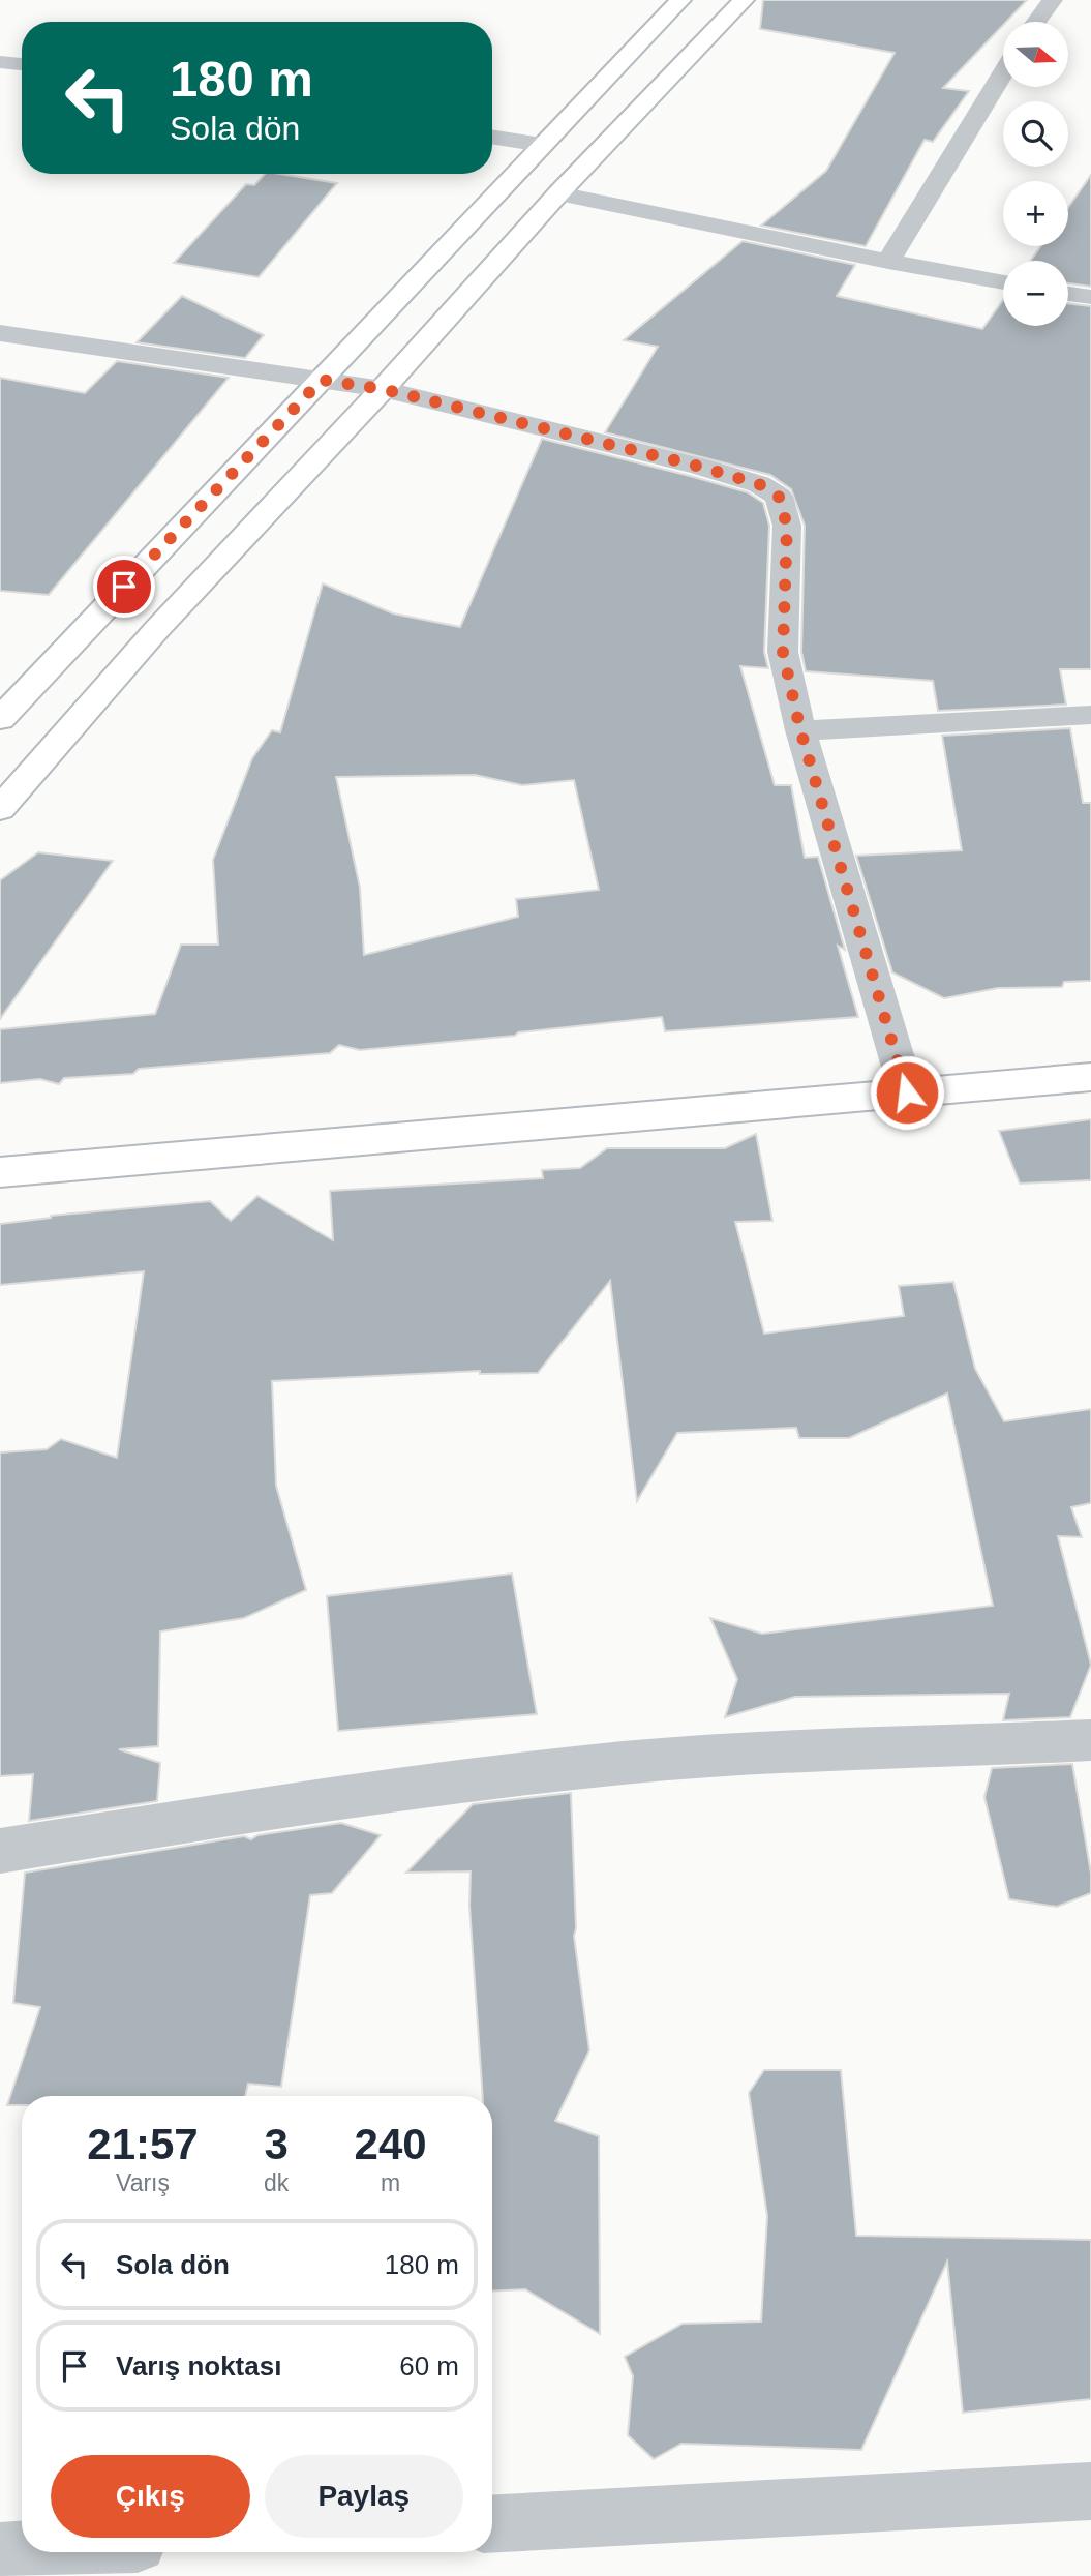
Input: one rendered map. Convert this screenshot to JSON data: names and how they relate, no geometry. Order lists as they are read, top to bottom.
{
  "north": "right",
  "page": {
    "map_buttons": ["+", "−"],
    "turn": ["180 m", "Sola dön"],
    "eta": [
      "21:57",
      "Varış",
      "3",
      "dk",
      "240",
      "m"
    ],
    "list": [
      {
        "name": "Sola dön",
        "value": "180 m"
      },
      {
        "name": "Varış noktası",
        "value": "60 m"
      }
    ],
    "buttons": ["Çıkış", "Paylaş"]
  }
}
